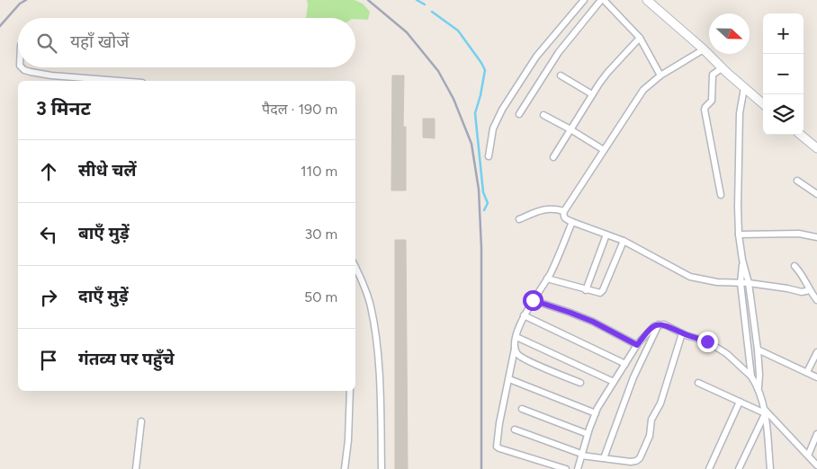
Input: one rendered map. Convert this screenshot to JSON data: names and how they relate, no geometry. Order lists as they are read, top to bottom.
{
  "north": "right",
  "page": {
    "map_buttons": ["+", "−"],
    "search": "यहाँ खोजें",
    "heading": ["3 मिनट", "पैदल · 190 m"],
    "list": [
      ["सीधे चलें", "110 m"],
      ["बाएँ मुड़ें", "30 m"],
      ["दाएँ मुड़ें", "50 m"],
      "गंतव्य पर पहुँचे"
    ]
  }
}
